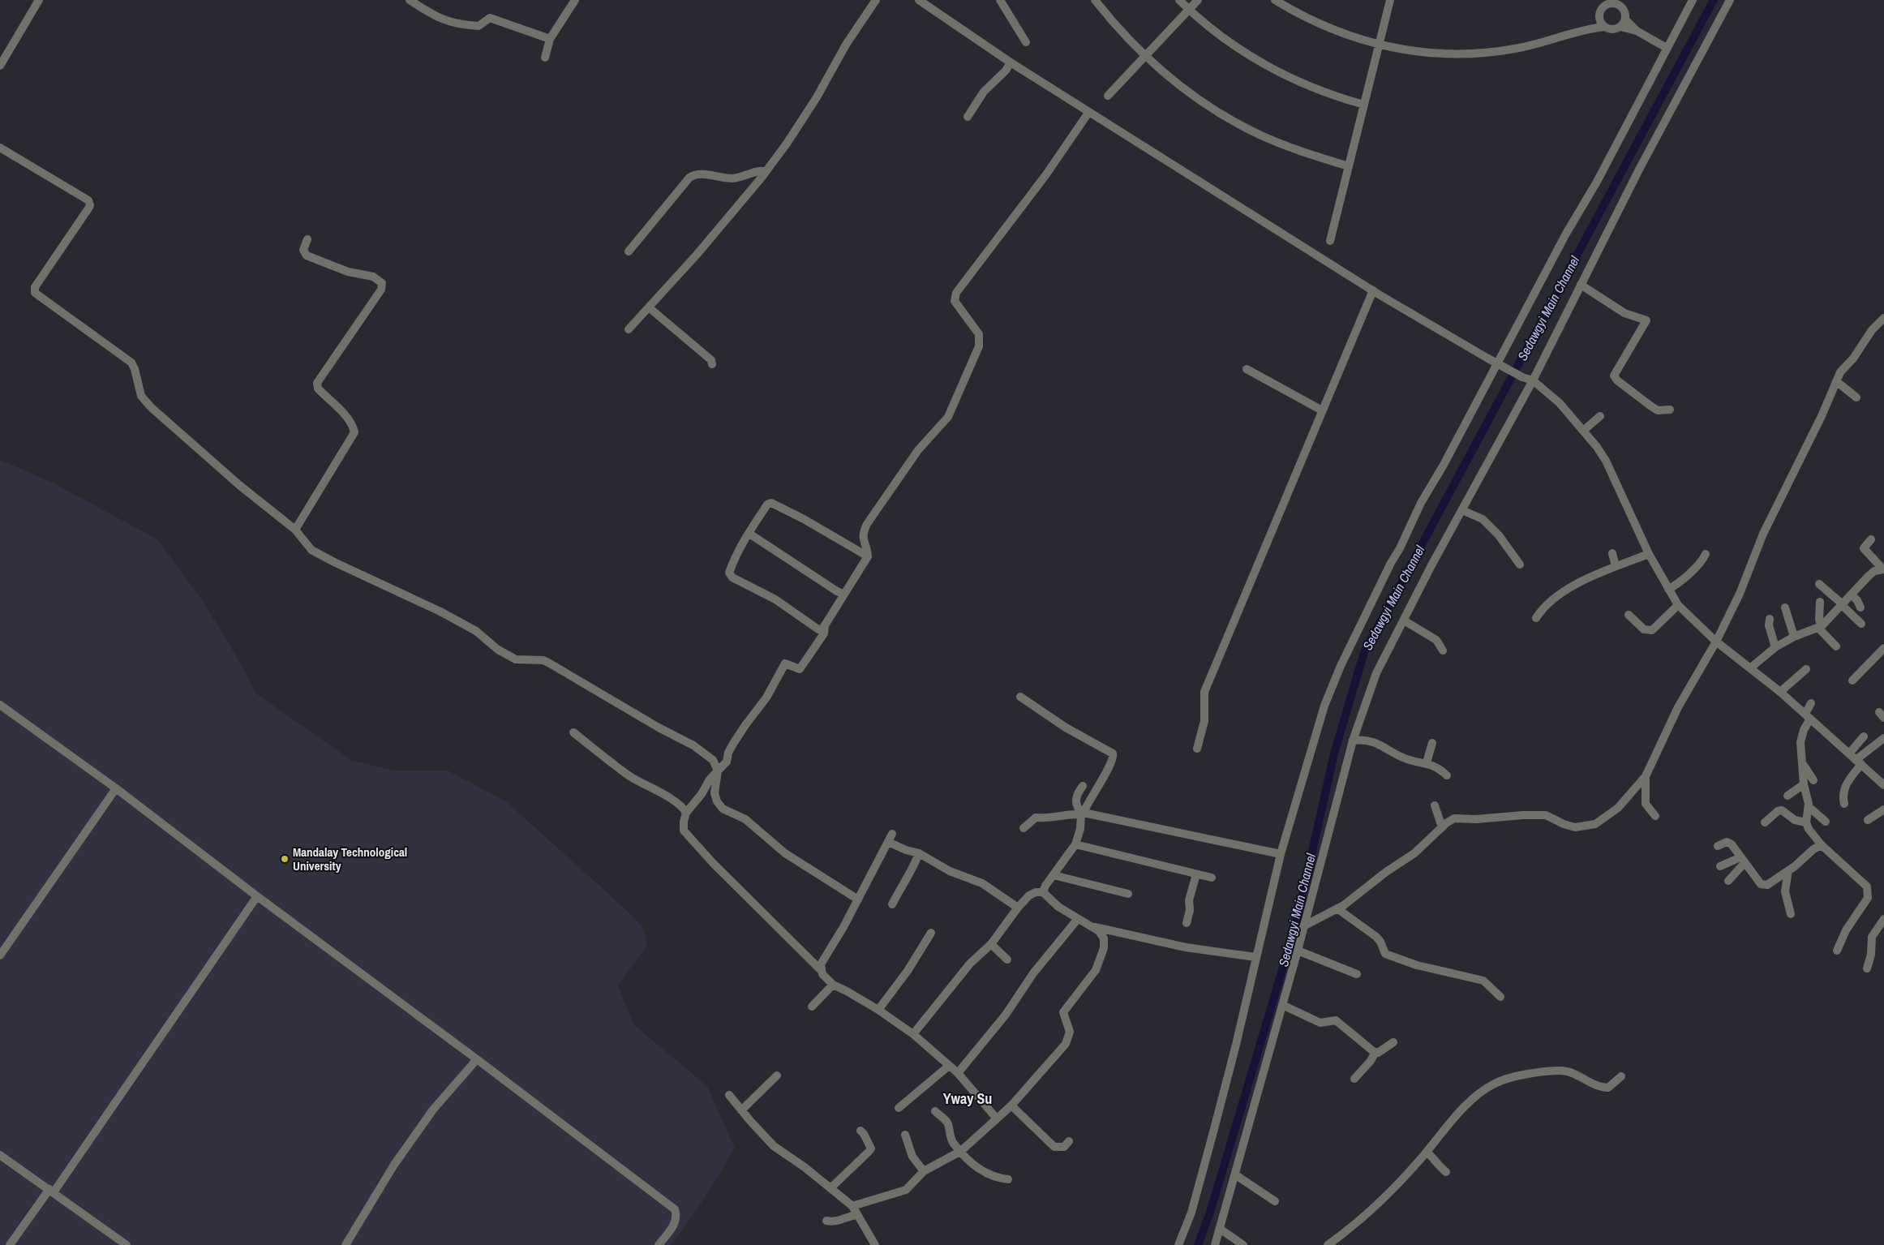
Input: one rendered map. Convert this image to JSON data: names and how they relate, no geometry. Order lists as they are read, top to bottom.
{
  "districts": ["Yway Su"],
  "water": ["Sedawgyi Main Channel"],
  "places": ["Mandalay Technological University"]
}
